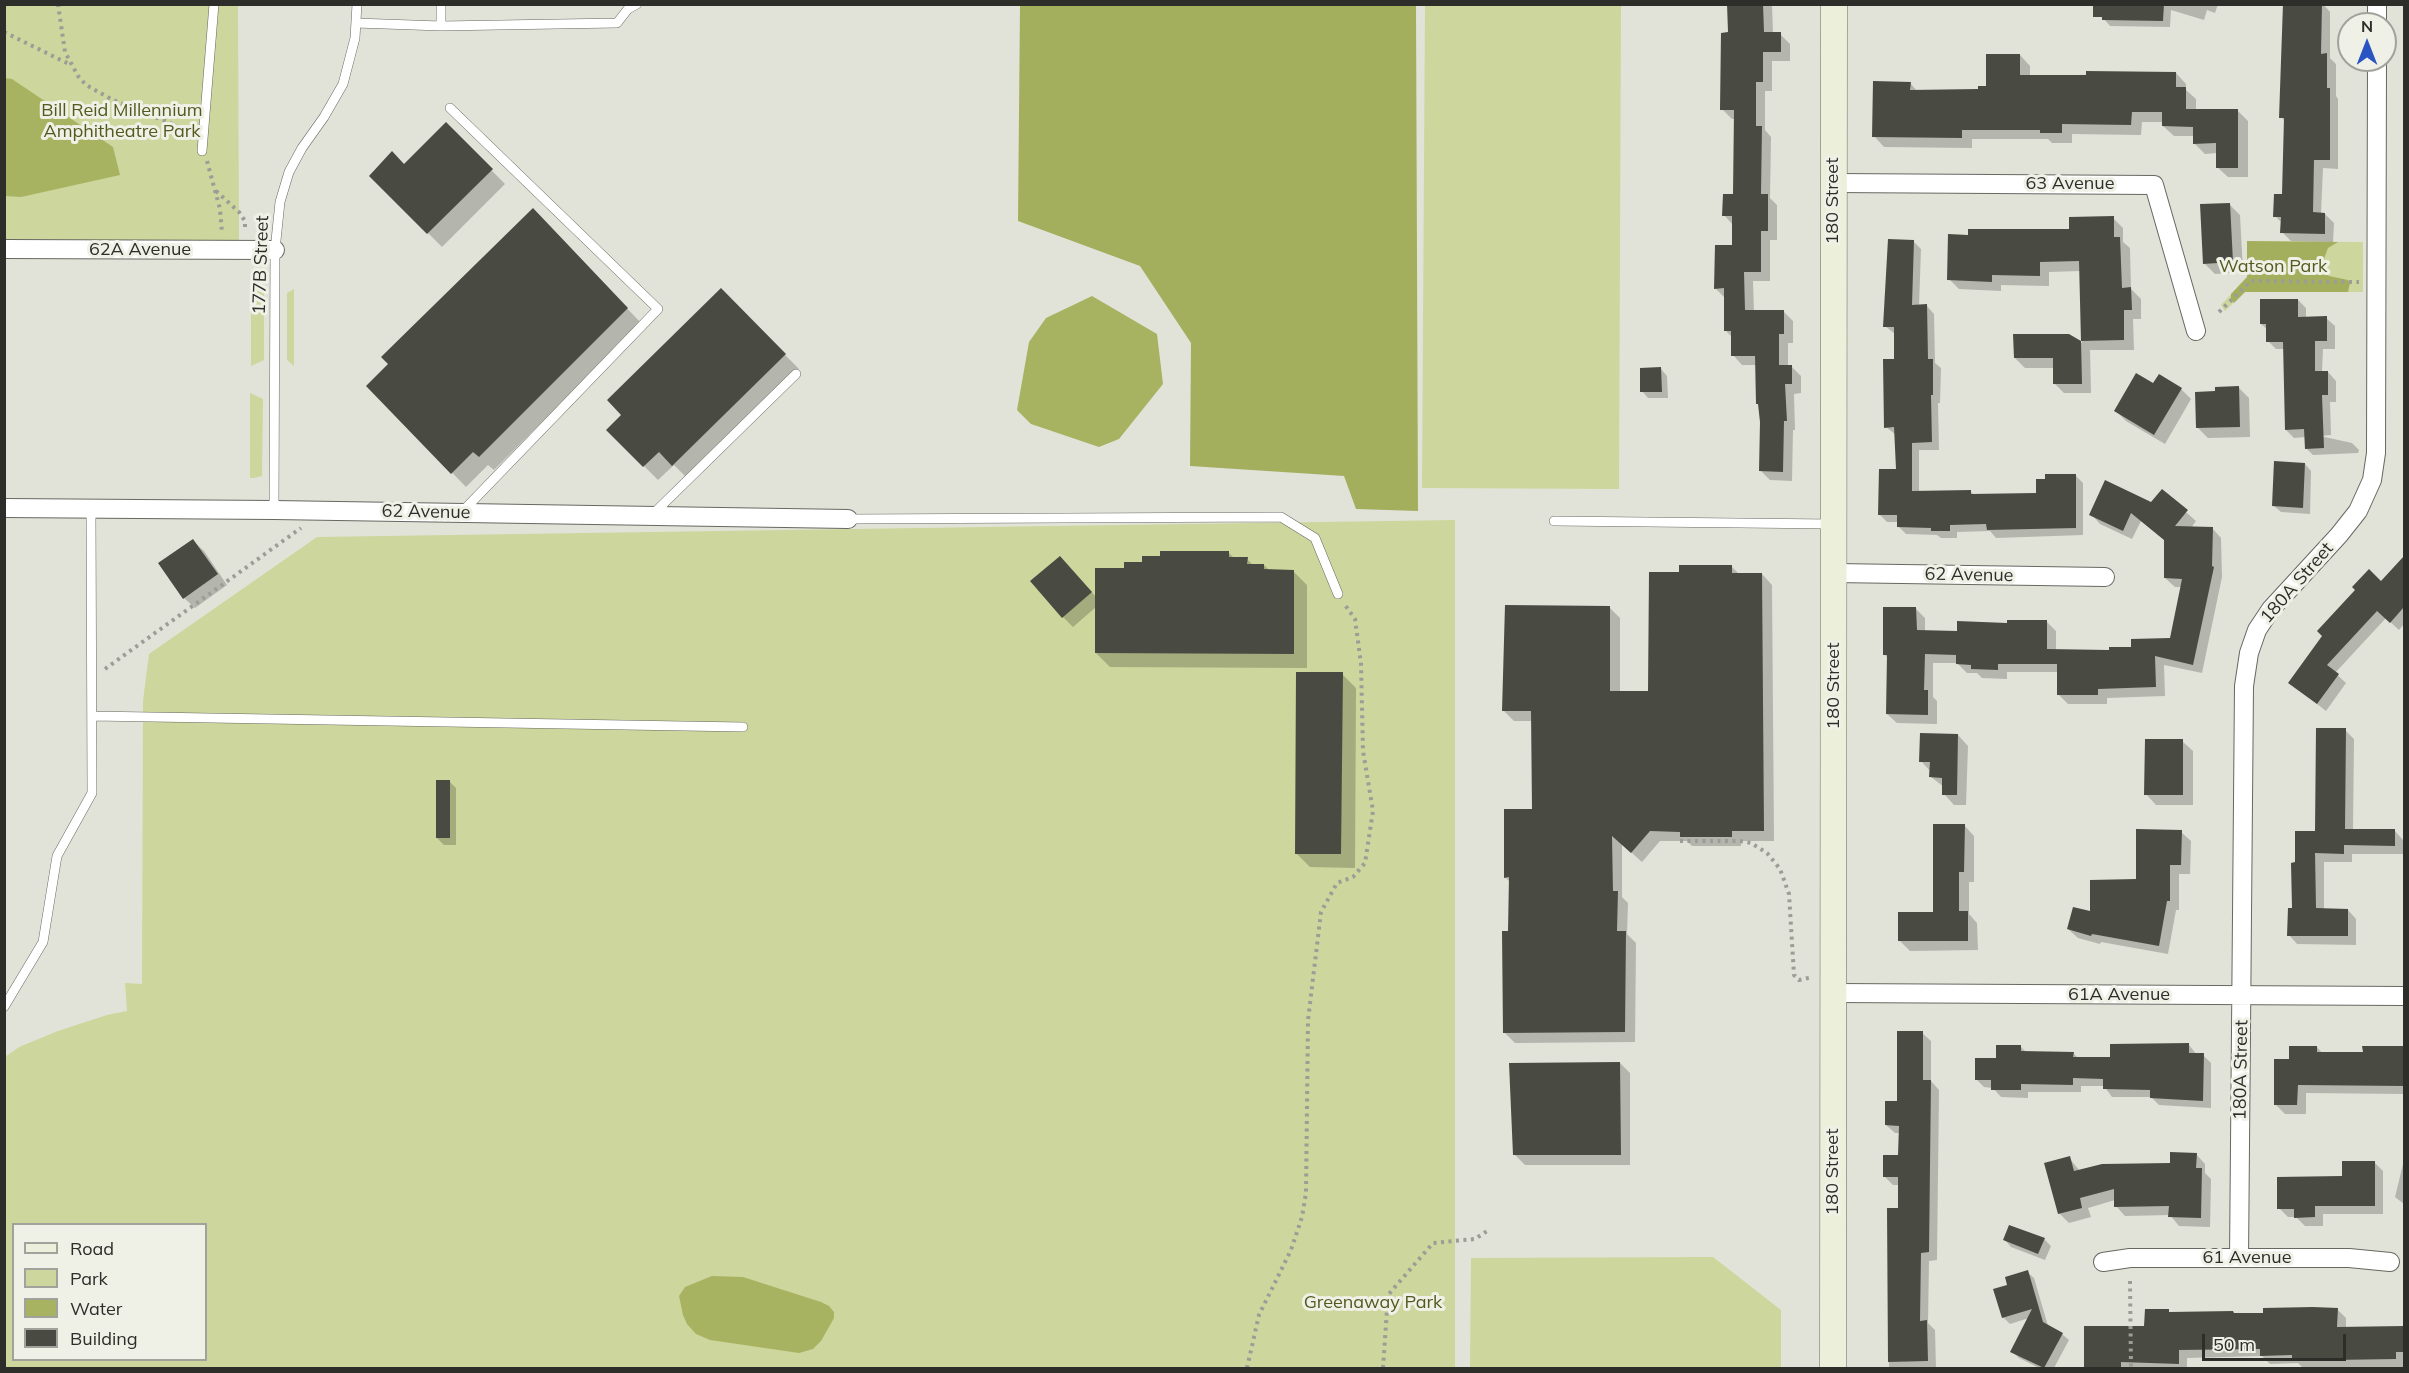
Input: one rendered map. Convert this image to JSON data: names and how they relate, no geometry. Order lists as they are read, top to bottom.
{
  "streets": {
    "street": [
      "63 Avenue",
      "180 Street",
      "62A Avenue",
      "62 Avenue",
      "180A Street",
      "61A Avenue",
      "61 Avenue"
    ],
    "lane": ["177B Street"]
  },
  "crossings": [
    ["63 Avenue", "180 Street"],
    ["180 Street", "62 Avenue"],
    ["180 Street", "61A Avenue"],
    ["62A Avenue", "177B Street"],
    ["177B Street", "62 Avenue"],
    ["180A Street", "61A Avenue"],
    ["180A Street", "61 Avenue"]
  ],
  "parks": ["Bill Reid Millennium Amphitheatre Park", "Watson Park", "Greenaway Park"],
  "legend": [
    "Road",
    "Park",
    "Water",
    "Building"
  ],
  "scale_bar": "50 m",
  "north": "top"
}
